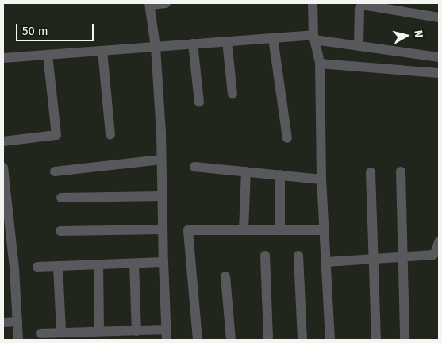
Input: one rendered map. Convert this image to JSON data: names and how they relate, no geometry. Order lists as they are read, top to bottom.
{
  "scale_bar": "50 m",
  "north": "right"
}
